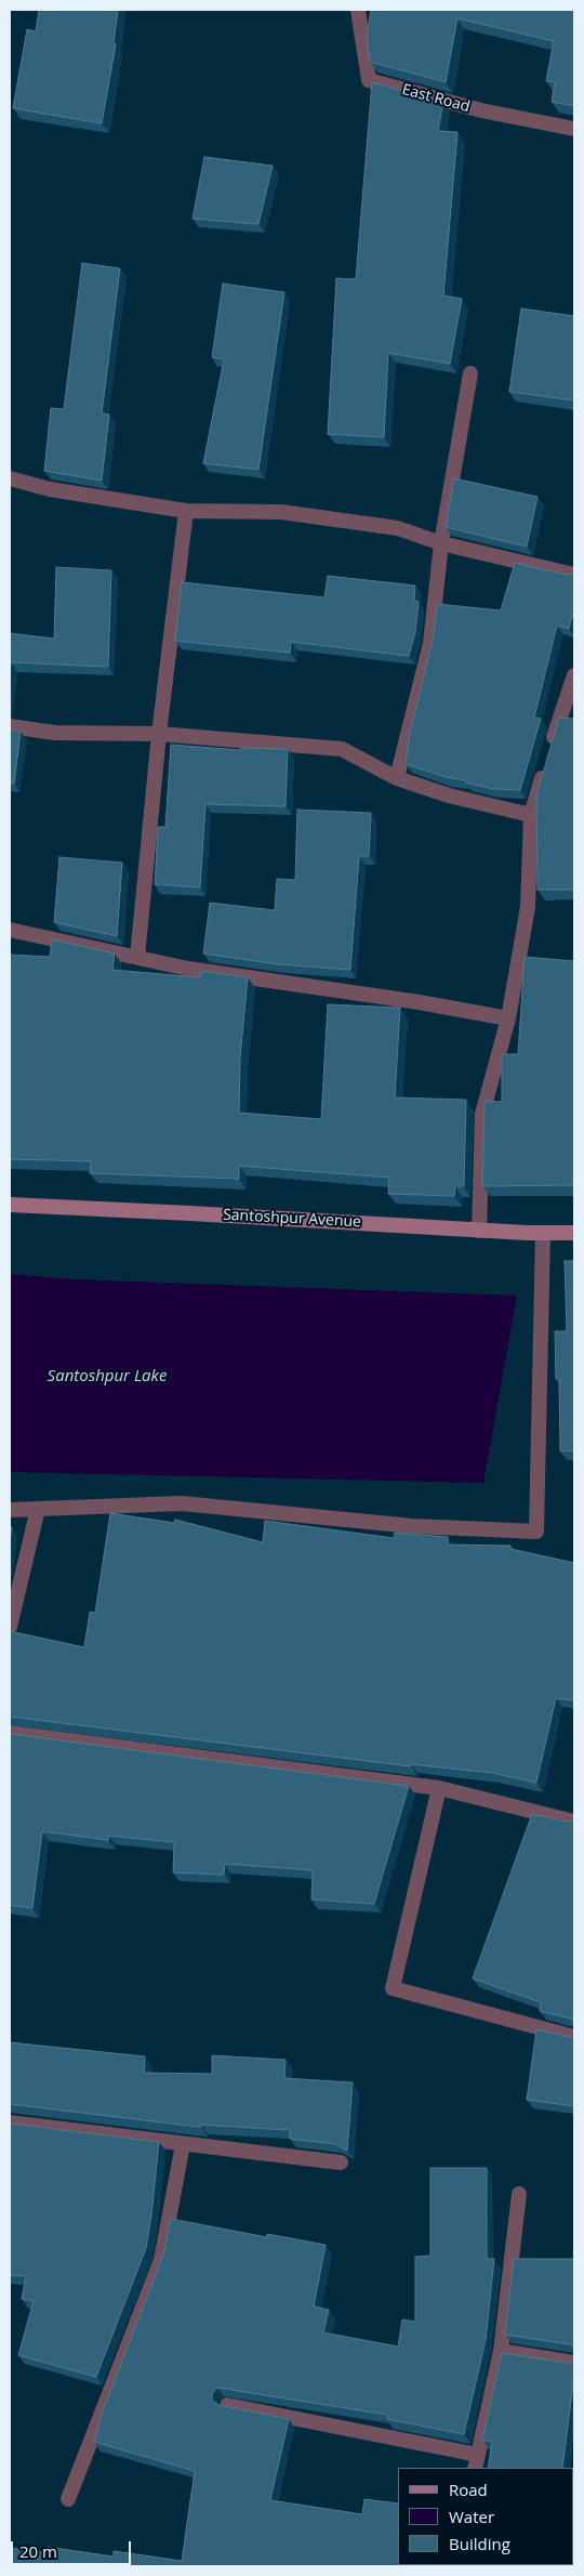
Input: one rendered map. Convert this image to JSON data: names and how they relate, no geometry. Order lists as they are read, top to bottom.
{
  "streets": {
    "main road": ["Santoshpur Avenue"],
    "street": ["East Road"]
  },
  "water": ["Santoshpur Lake"],
  "legend": ["Road", "Water", "Building"],
  "scale_bar": "20 m"
}
